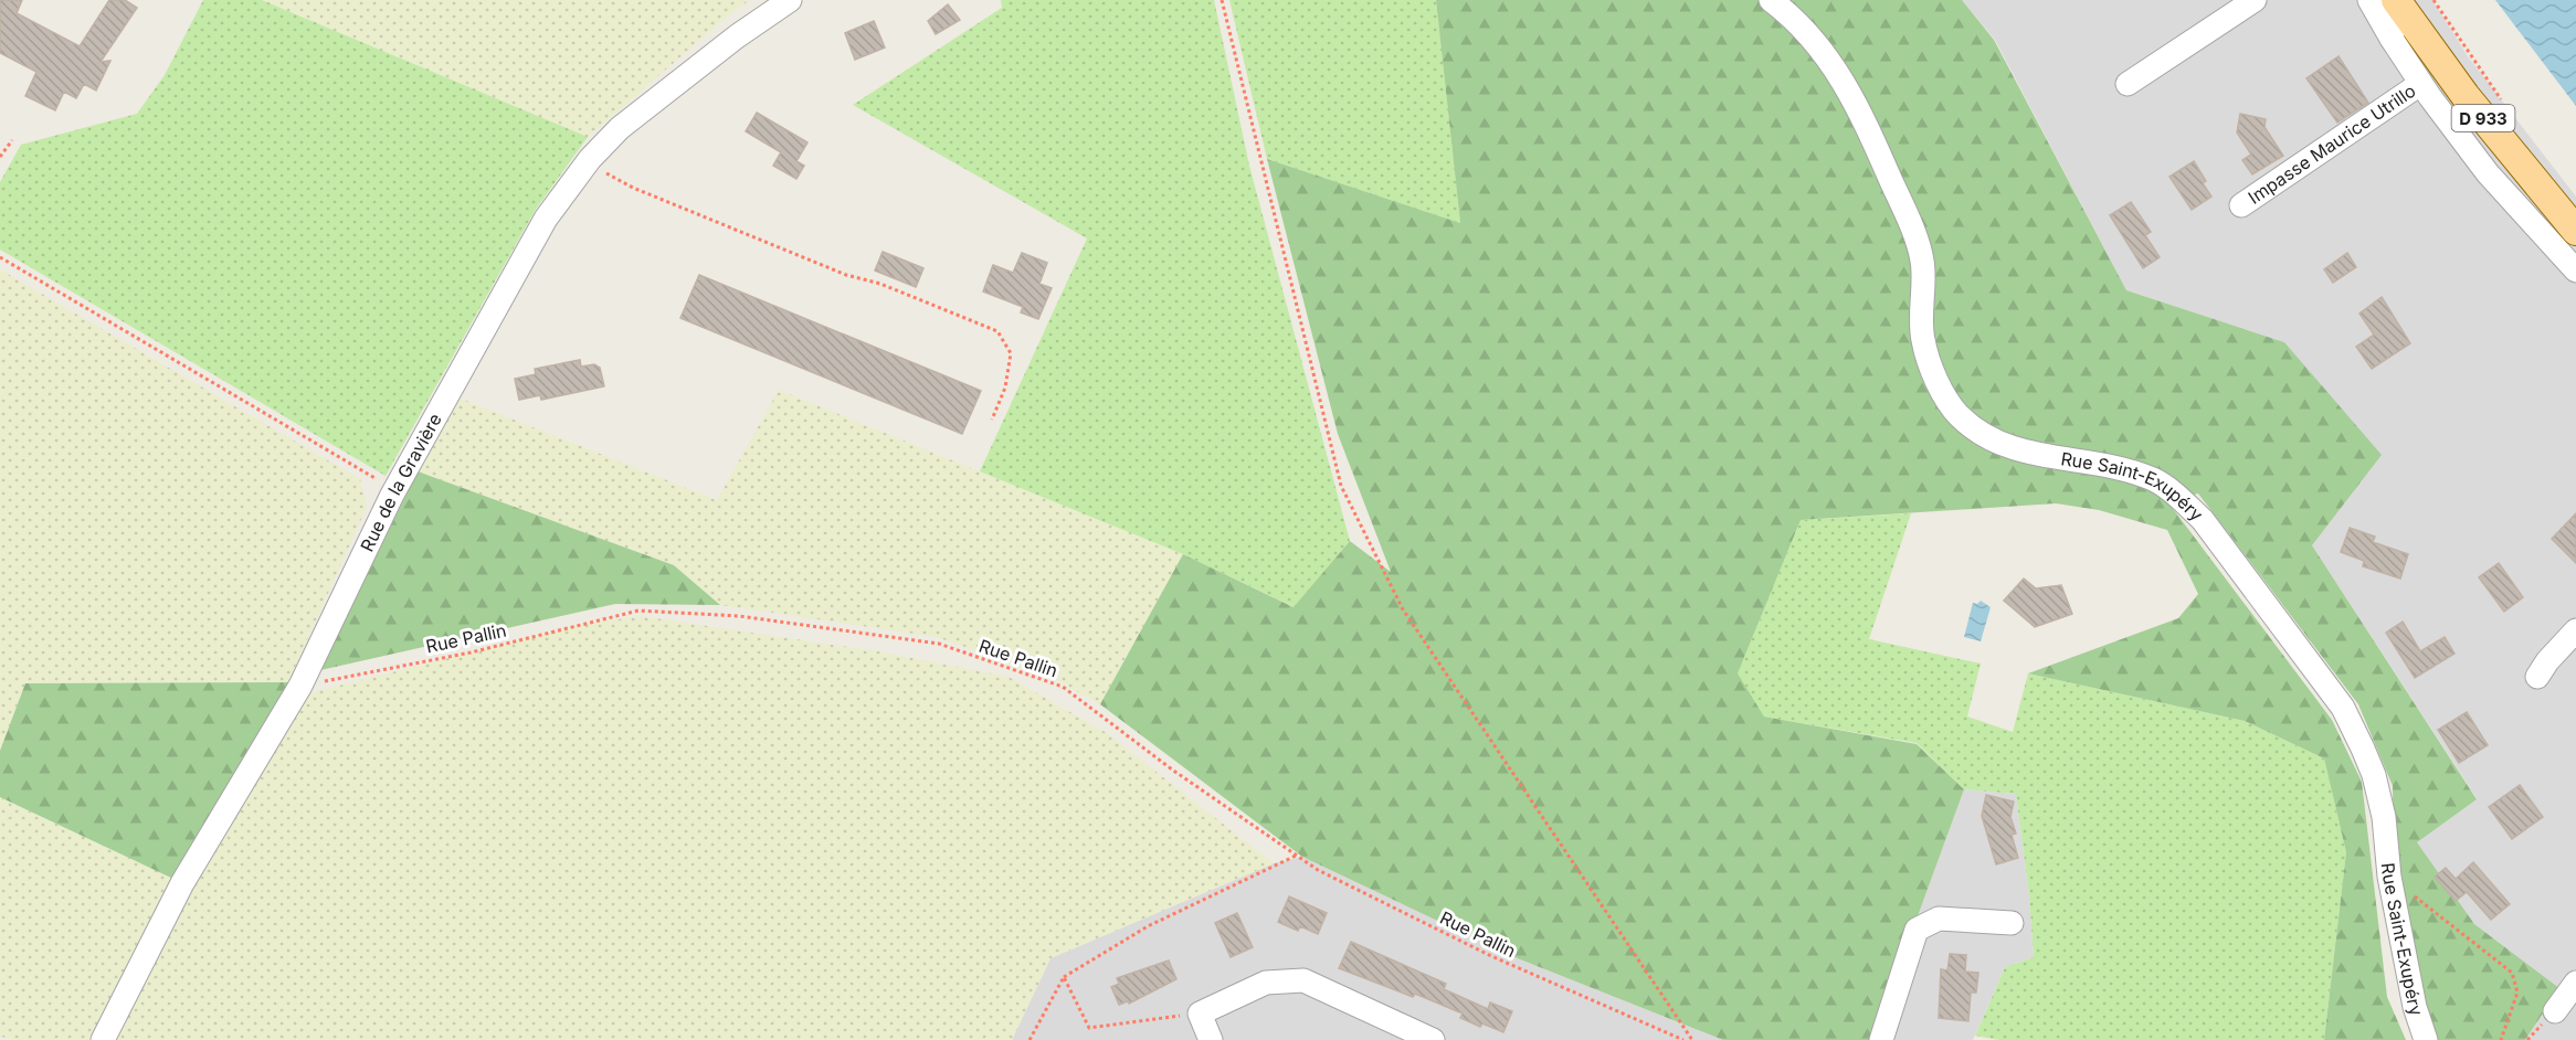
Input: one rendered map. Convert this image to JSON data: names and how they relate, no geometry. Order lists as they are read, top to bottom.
{
  "streets": {
    "main road": ["D 933"],
    "street": ["Impasse Maurice Utrillo", "Rue de la Gravière", "Rue Saint-Exupéry"],
    "path": ["Rue Pallin"]
  },
  "crossings": [
    ["Rue de la Gravière", "Rue Pallin"]
  ]
}
